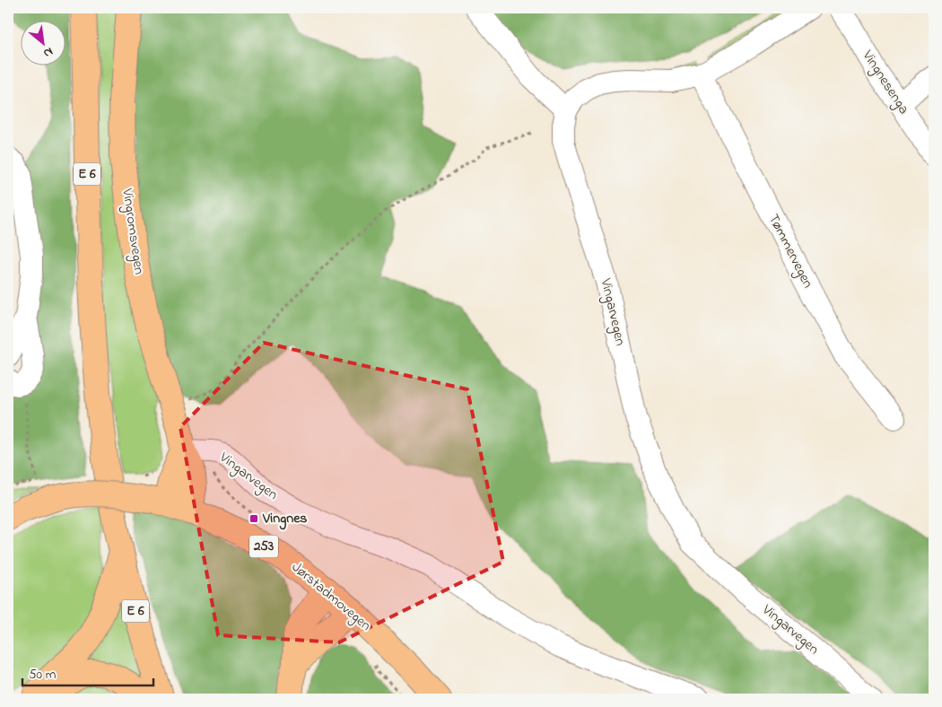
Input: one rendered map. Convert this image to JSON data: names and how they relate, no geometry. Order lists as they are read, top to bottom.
{
  "streets": {
    "main road": [
      "E 6",
      "Vingromsvegen",
      "253",
      "Jørstadmovegen"
    ],
    "street": ["Vingnesenga", "Tømmervegen", "Vingarvegen"]
  },
  "crossings": [
    ["Vingromsvegen", "Vingarvegen"],
    ["Vingromsvegen", "Jørstadmovegen"],
    ["253", "Jørstadmovegen"]
  ],
  "places": {
    "transit": ["Vingnes"]
  },
  "scale_bar": "50 m",
  "north": "bottom right"
}
